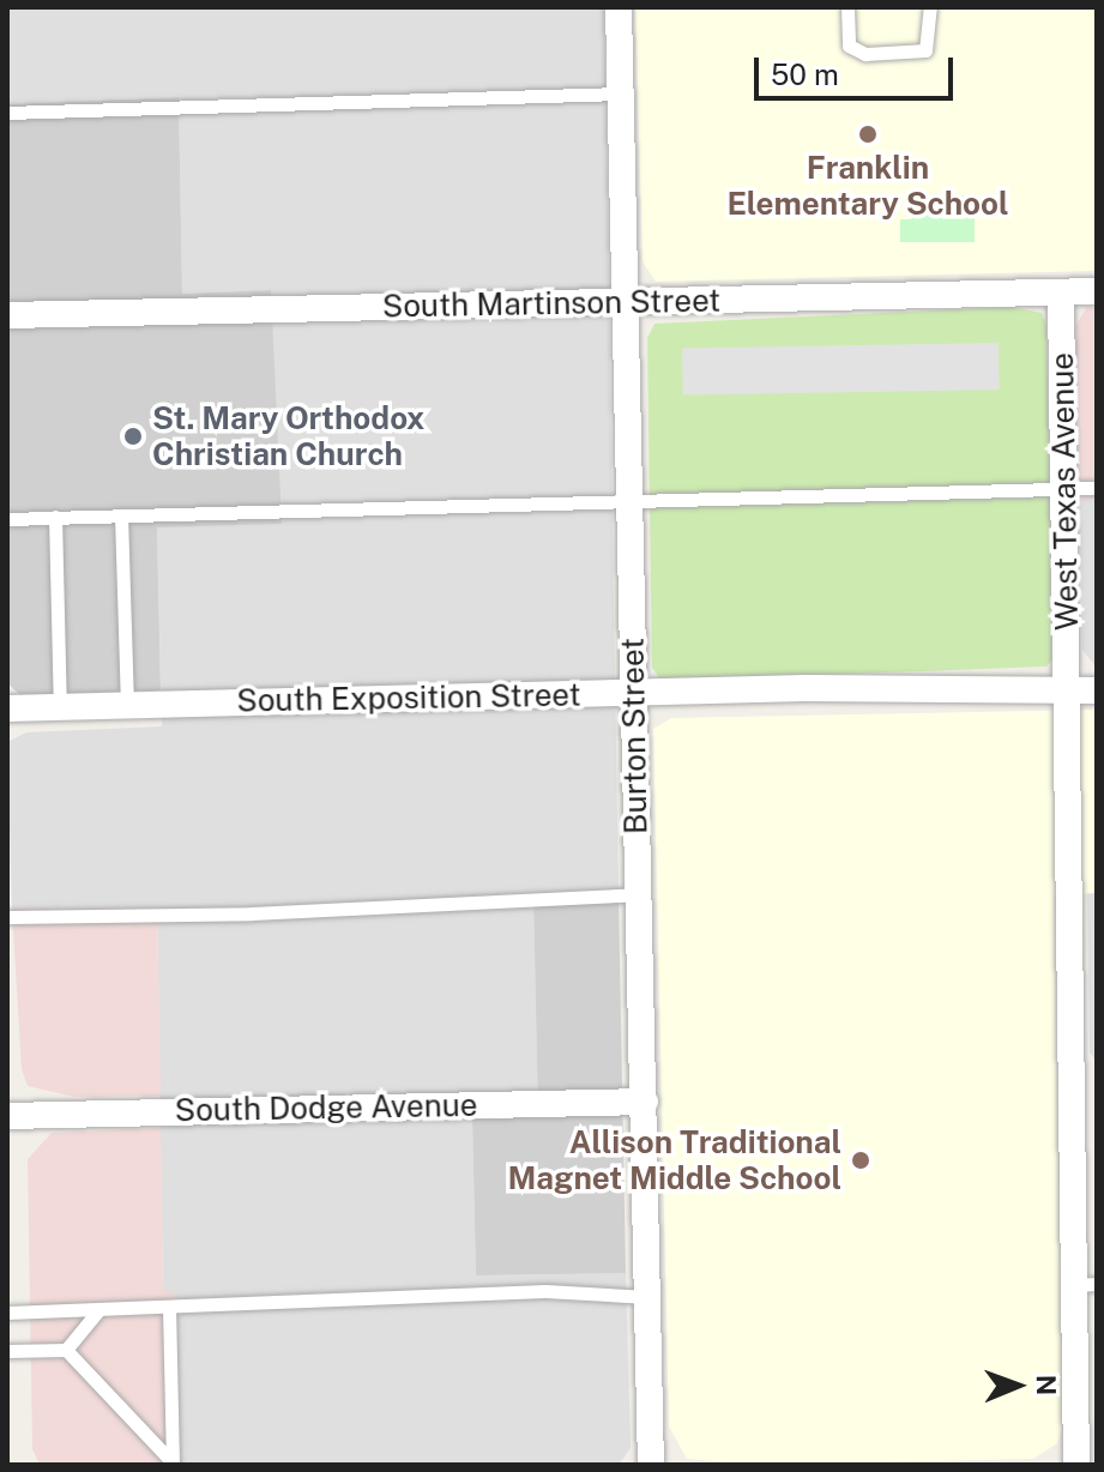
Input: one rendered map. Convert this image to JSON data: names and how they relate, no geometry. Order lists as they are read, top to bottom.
{
  "streets": {
    "street": [
      "South Martinson Street",
      "West Texas Avenue",
      "South Exposition Street",
      "Burton Street",
      "South Dodge Avenue"
    ]
  },
  "crossings": [
    ["South Martinson Street", "West Texas Avenue"],
    ["South Martinson Street", "Burton Street"],
    ["West Texas Avenue", "South Exposition Street"],
    ["South Exposition Street", "Burton Street"],
    ["Burton Street", "South Dodge Avenue"]
  ],
  "places": ["Franklin Elementary School", "St. Mary Orthodox Christian Church", "Allison Traditional Magnet Middle School"],
  "scale_bar": "50 m",
  "north": "right"
}
